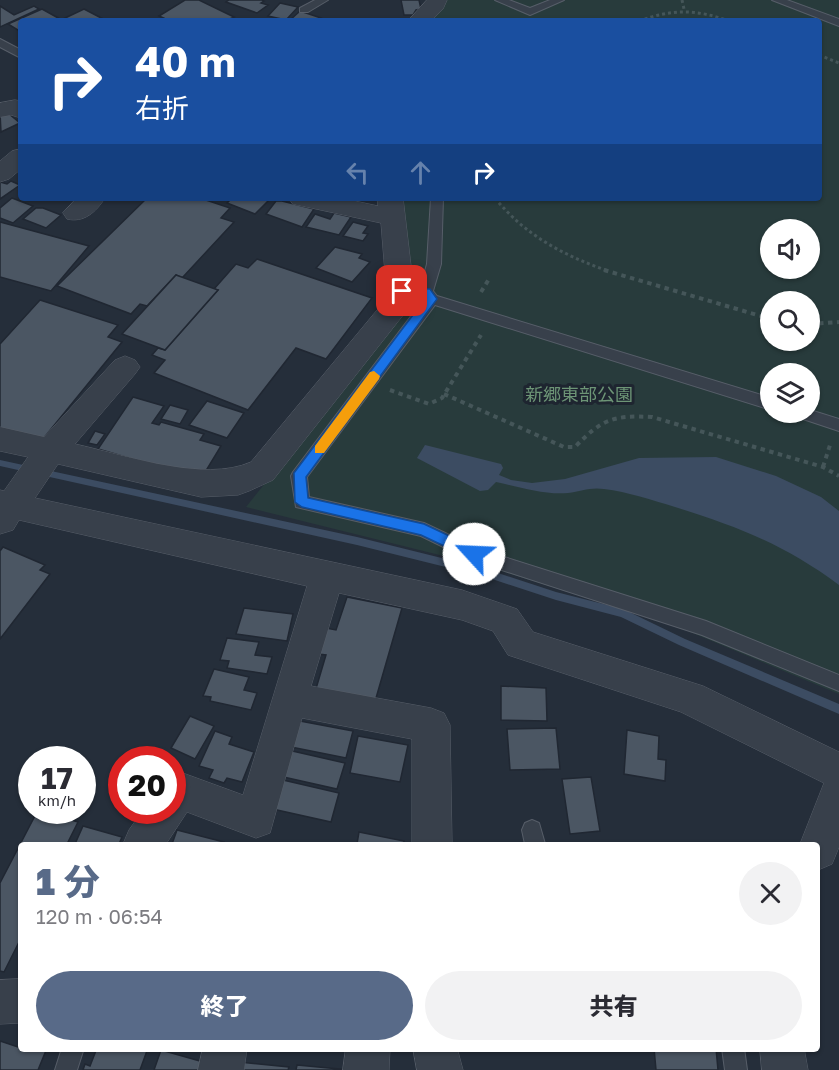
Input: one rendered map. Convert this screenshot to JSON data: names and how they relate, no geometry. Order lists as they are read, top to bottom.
{
  "parks": ["新郷東部公園"],
  "page": {
    "turn": ["40 m", "右折"],
    "speed": "17 km/h",
    "limit": "20",
    "heading": ["1 分", "120 m · 06:54"],
    "buttons": ["終了", "共有"]
  }
}
